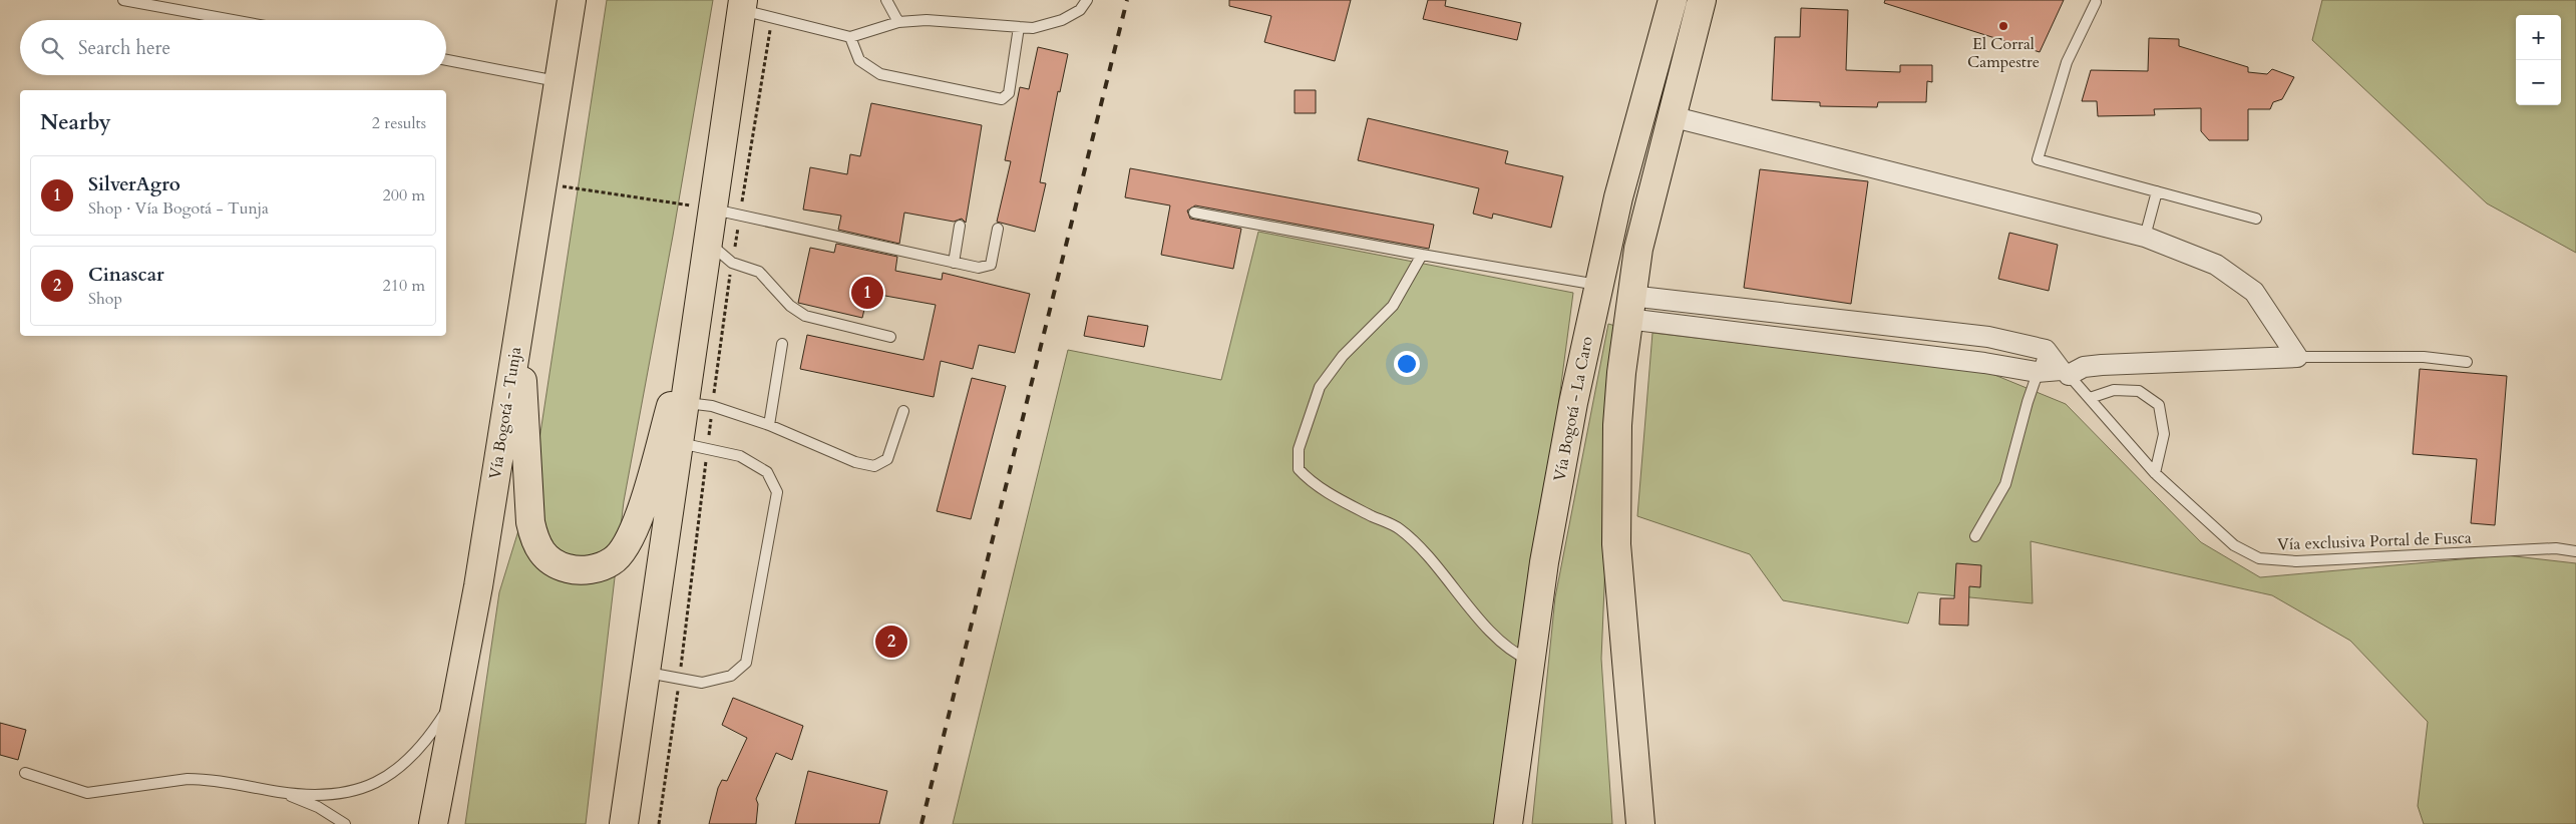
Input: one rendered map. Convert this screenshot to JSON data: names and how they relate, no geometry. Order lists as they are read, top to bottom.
{
  "streets": {
    "main road": ["Vía Bogotá - La Caro", "Vía Bogotá - Tunja"],
    "lane": ["Vía exclusiva Portal de Fusca"]
  },
  "places": ["El Corral Campestre"],
  "page": {
    "map_buttons": ["+", "−"],
    "search": "Search here",
    "heading": ["Nearby", "2 results"],
    "list": [
      {
        "mark": "1",
        "name": "SilverAgro",
        "note": "Shop · Vía Bogotá - Tunja",
        "value": "200 m"
      },
      {
        "mark": "2",
        "name": "Cinascar",
        "note": "Shop",
        "value": "210 m"
      }
    ],
    "pins": ["1", "2"]
  }
}
